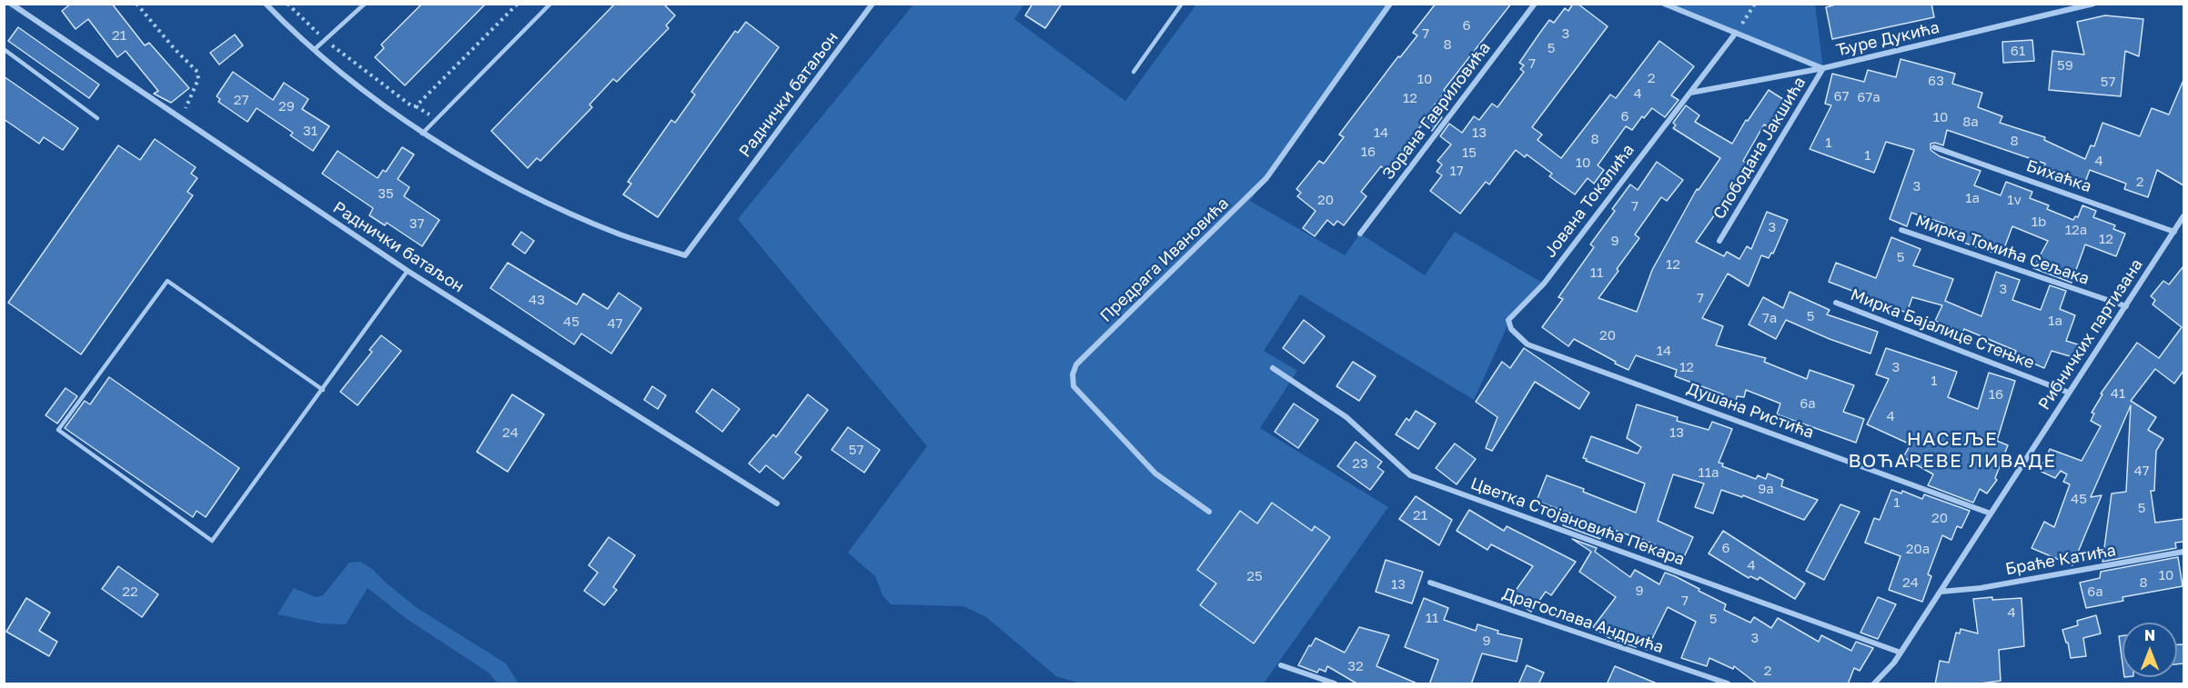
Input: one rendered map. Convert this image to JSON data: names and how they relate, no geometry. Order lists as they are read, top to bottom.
{
  "streets": {
    "street": [
      "Ђуре Дукића",
      "Раднички батаљон",
      "Зорана Гавриловића",
      "Слободана Јакшића",
      "Бихаћка",
      "Јована Токалића",
      "Мирка Томића Сељака",
      "Предрага Ивановића",
      "Мирка Бајалице Стењке",
      "Рибничких партизана",
      "Душана Ристића",
      "Цветка Стојановића Пекара",
      "Браће Катића",
      "Драгослава Андрића"
    ]
  },
  "crossings": [
    ["Ђуре Дукића", "Слободана Јакшића"],
    ["Ђуре Дукића", "Јована Токалића"],
    ["Бихаћка", "Рибничких партизана"],
    ["Јована Токалића", "Душана Ристића"],
    ["Мирка Томића Сељака", "Рибничких партизана"],
    ["Мирка Бајалице Стењке", "Рибничких партизана"],
    ["Рибничких партизана", "Душана Ристића"],
    ["Рибничких партизана", "Цветка Стојановића Пекара"],
    ["Рибничких партизана", "Браће Катића"]
  ],
  "districts": ["НАСЕЉЕ ВОЋАРЕВЕ ЛИВАДЕ"],
  "house_numbers": [
    "6",
    "7",
    "3",
    "21",
    "8",
    "5",
    "61",
    "7",
    "59",
    "2",
    "10",
    "63",
    "57",
    "4",
    "67",
    "67a",
    "12",
    "27",
    "29",
    "6",
    "10",
    "8a",
    "31",
    "14",
    "13",
    "8",
    "8",
    "1",
    "16",
    "15",
    "1",
    "4",
    "10",
    "17",
    "2",
    "3",
    "35",
    "1a",
    "20",
    "1v",
    "7",
    "1b",
    "37",
    "3",
    "12a",
    "12",
    "9",
    "5",
    "12",
    "11",
    "3",
    "7",
    "43",
    "5",
    "7a",
    "1a",
    "45",
    "47",
    "20",
    "14",
    "12",
    "3",
    "1",
    "41",
    "16",
    "6a",
    "4",
    "24",
    "13",
    "57",
    "23",
    "47",
    "11a",
    "9a",
    "45",
    "1",
    "5",
    "21",
    "20",
    "6",
    "20a",
    "4",
    "10",
    "25",
    "24",
    "8",
    "13",
    "9",
    "22",
    "6a",
    "7",
    "4",
    "11",
    "5",
    "3",
    "9",
    "32",
    "2"
  ],
  "north": "top"
}
